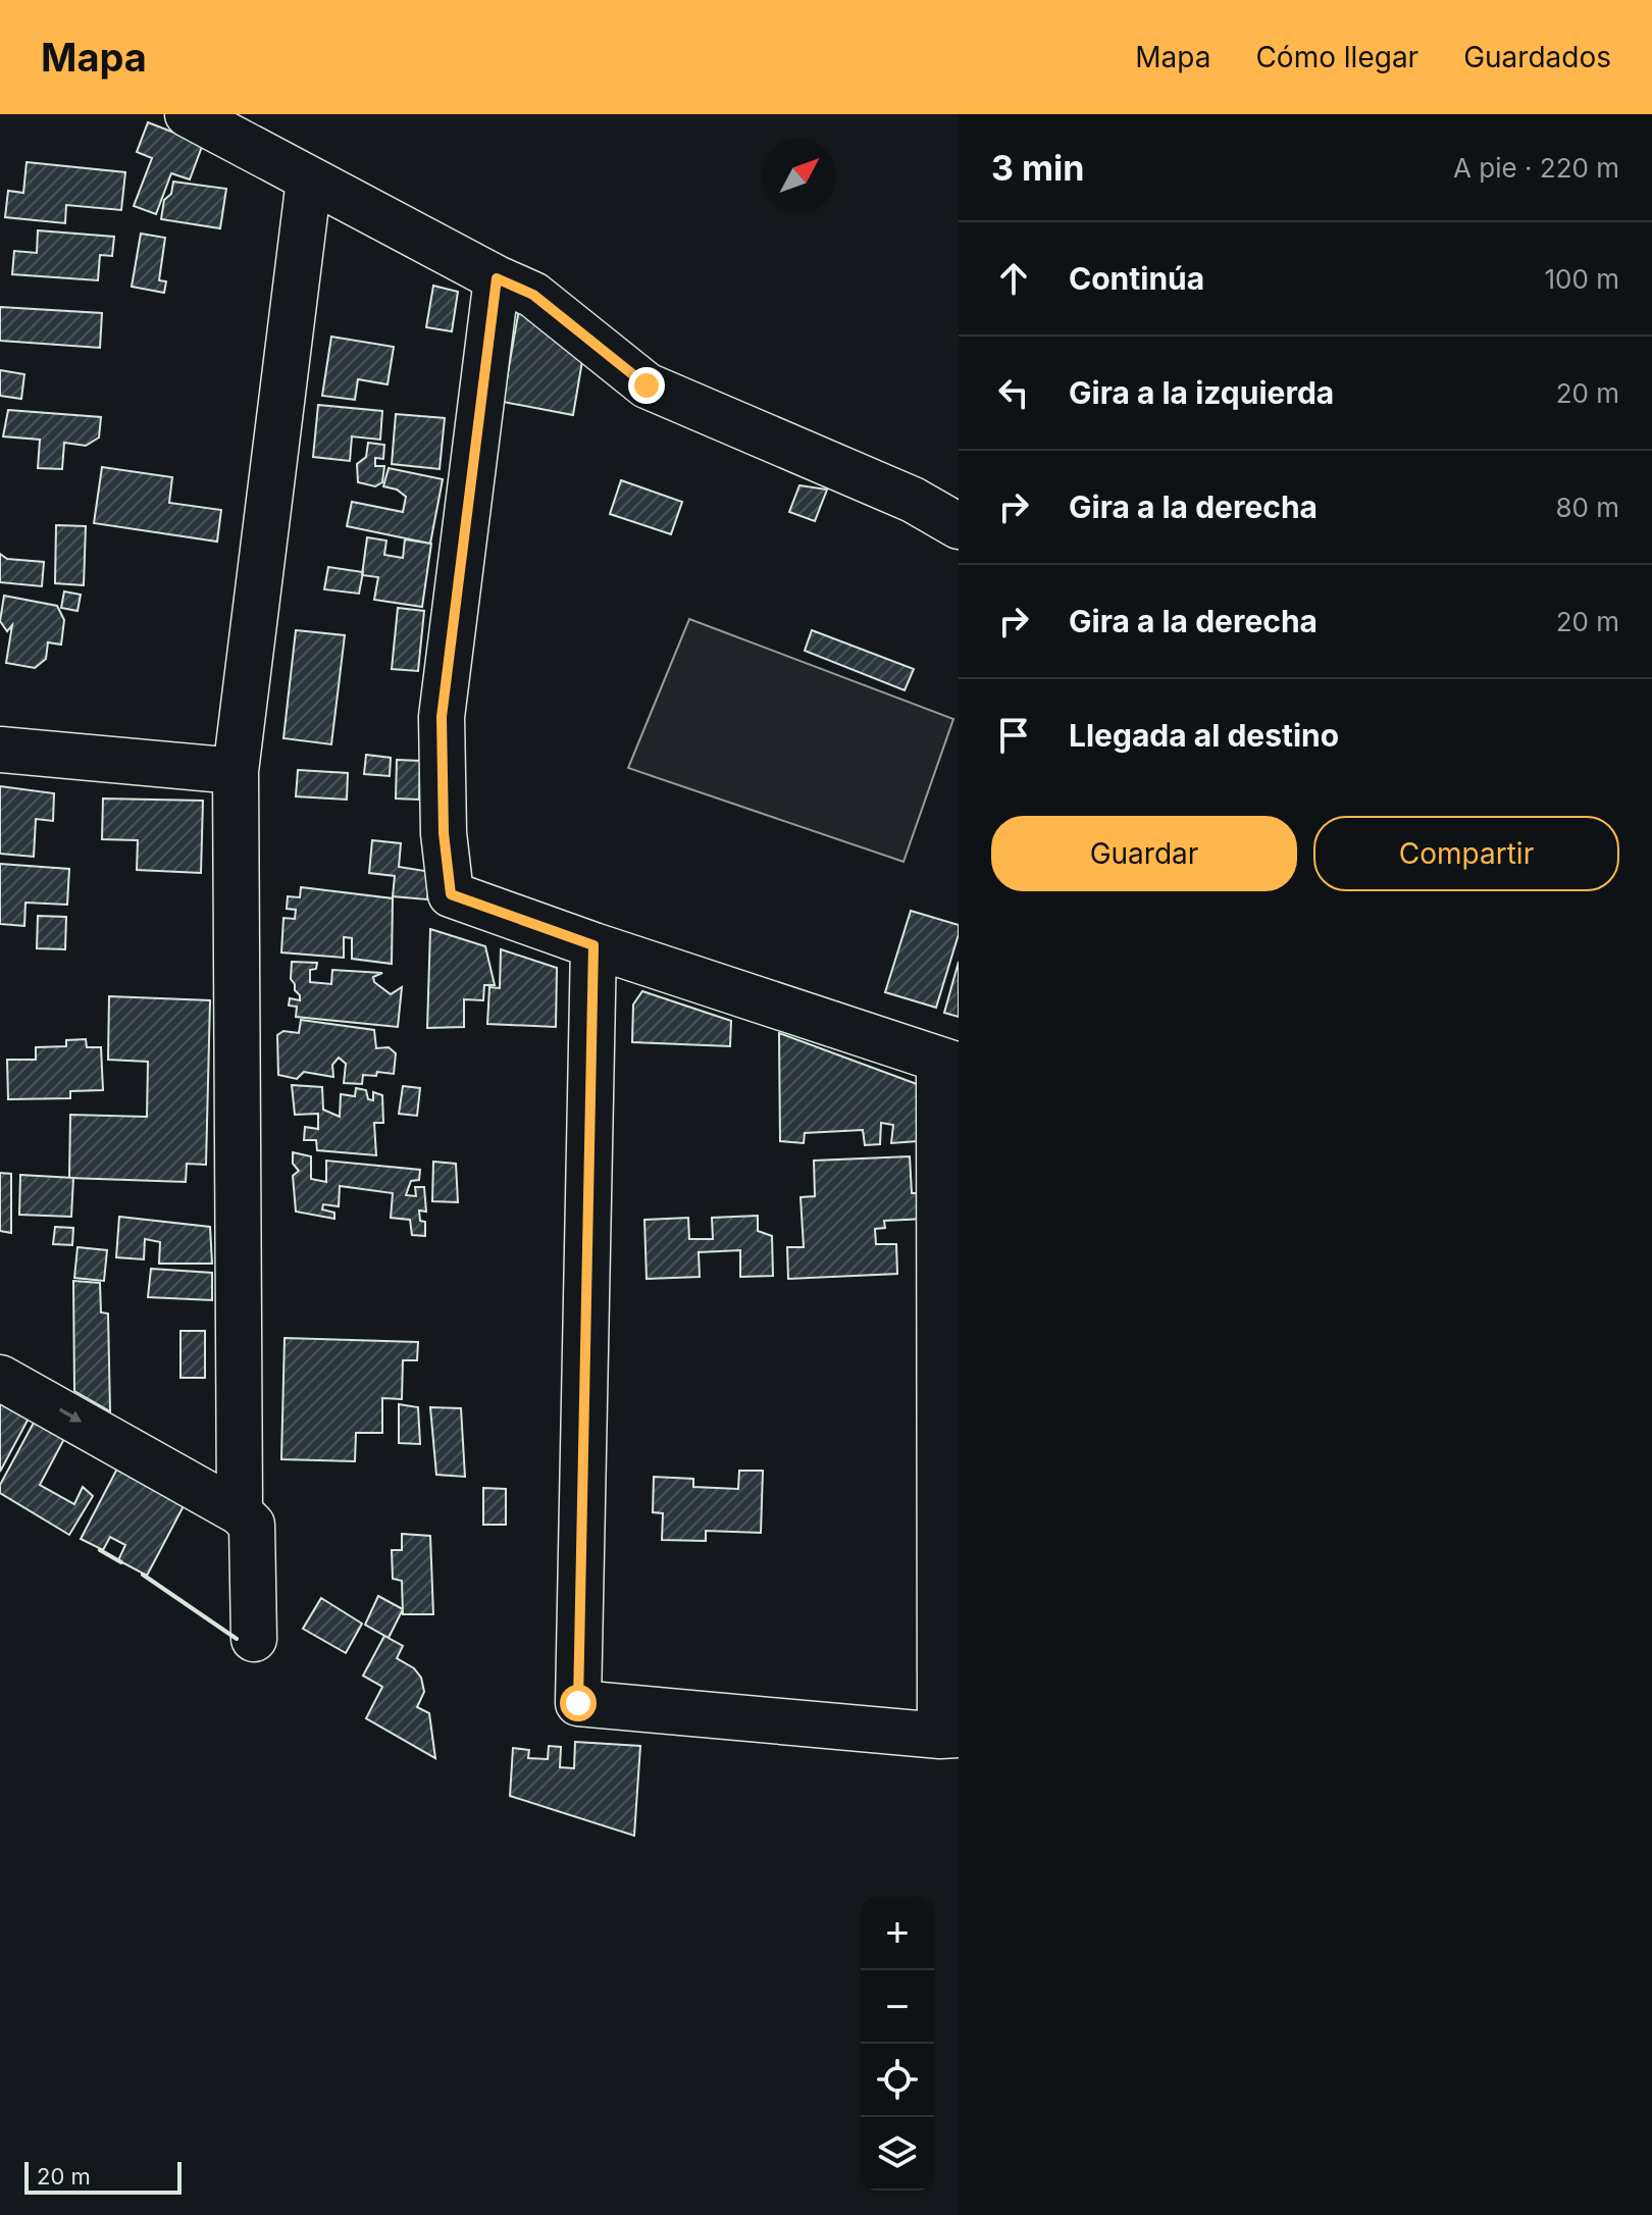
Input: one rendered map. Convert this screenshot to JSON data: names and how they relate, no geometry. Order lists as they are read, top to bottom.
{
  "scale_bar": "20 m",
  "north": "top right",
  "page": {
    "header": "Mapa",
    "nav": ["Mapa", "Cómo llegar", "Guardados"],
    "heading": ["3 min", "A pie · 220 m"],
    "list": [
      ["Continúa", "100 m"],
      ["Gira a la izquierda", "20 m"],
      ["Gira a la derecha", "80 m"],
      ["Gira a la derecha", "20 m"],
      "Llegada al destino"
    ],
    "buttons": ["Guardar", "Compartir"],
    "map_buttons": ["+", "−"],
    "scale": "20 m"
  }
}
